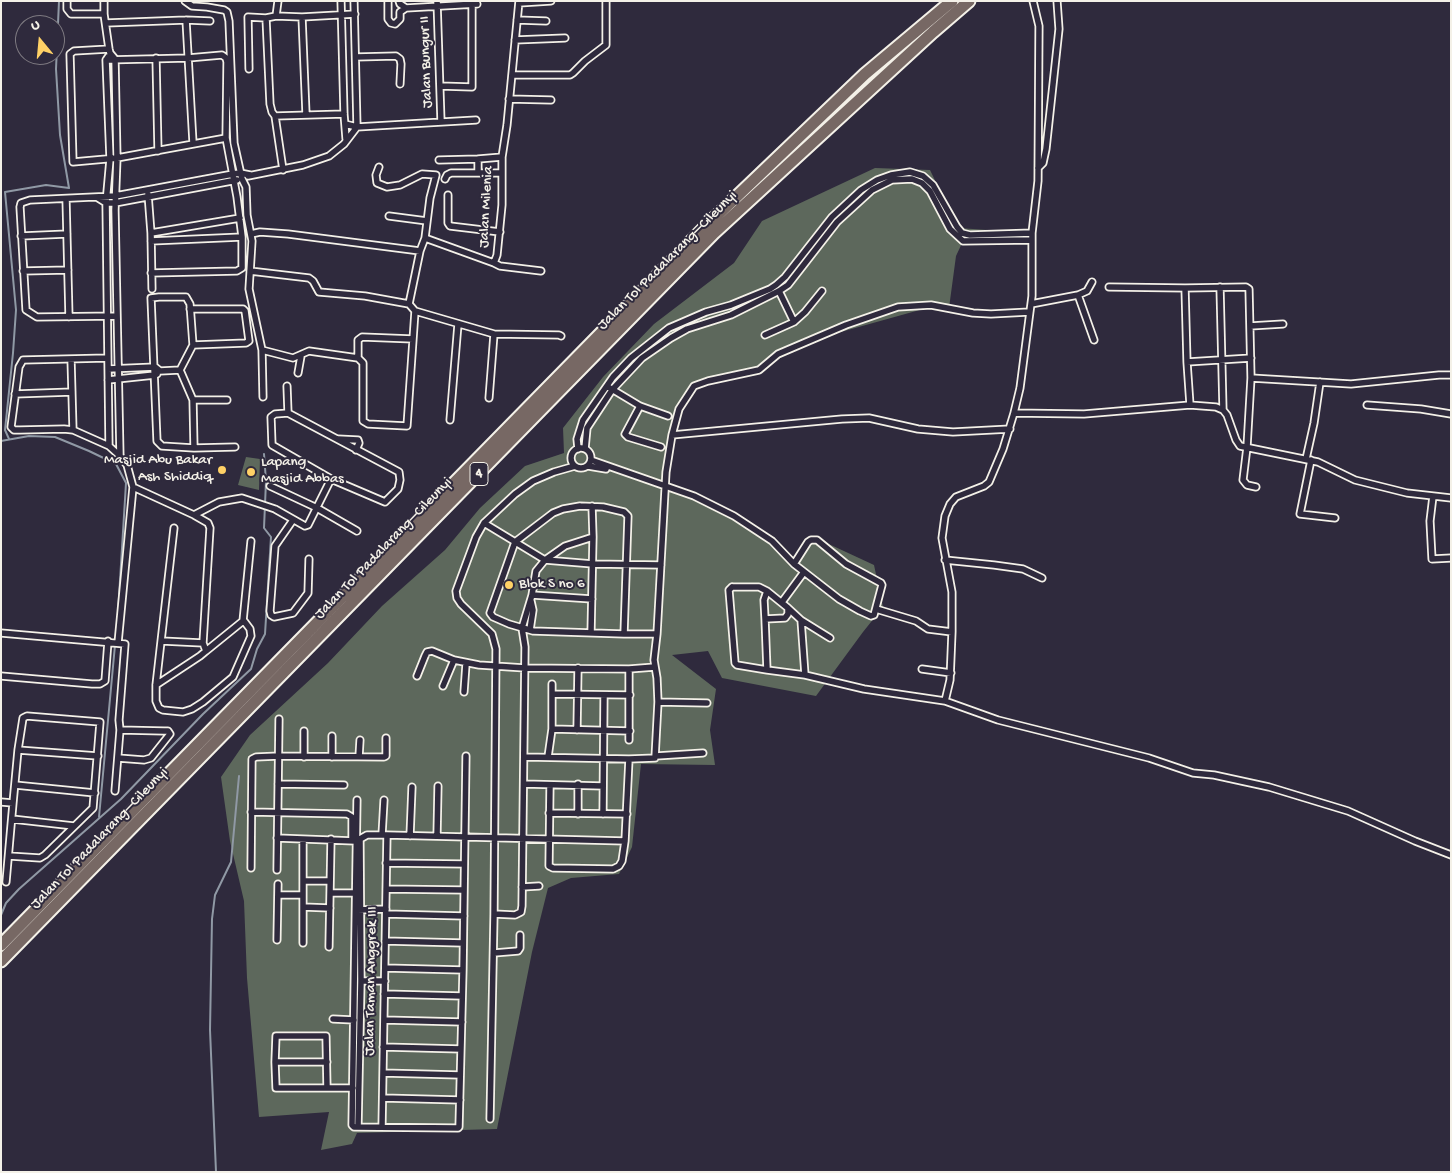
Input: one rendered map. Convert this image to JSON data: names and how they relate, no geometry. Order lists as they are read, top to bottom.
{
  "streets": {
    "highway": ["Jalan Tol Padalarang–Cileunyi", "4"],
    "street": ["Jalan Bungur II", "Jalan Milenia", "Jalan Taman Anggrek III"]
  },
  "places": ["Masjid Abu Bakar Ash Shiddiq", "Lapang Masjid Abbas", "Blok S no 6"],
  "north": "top"
}
